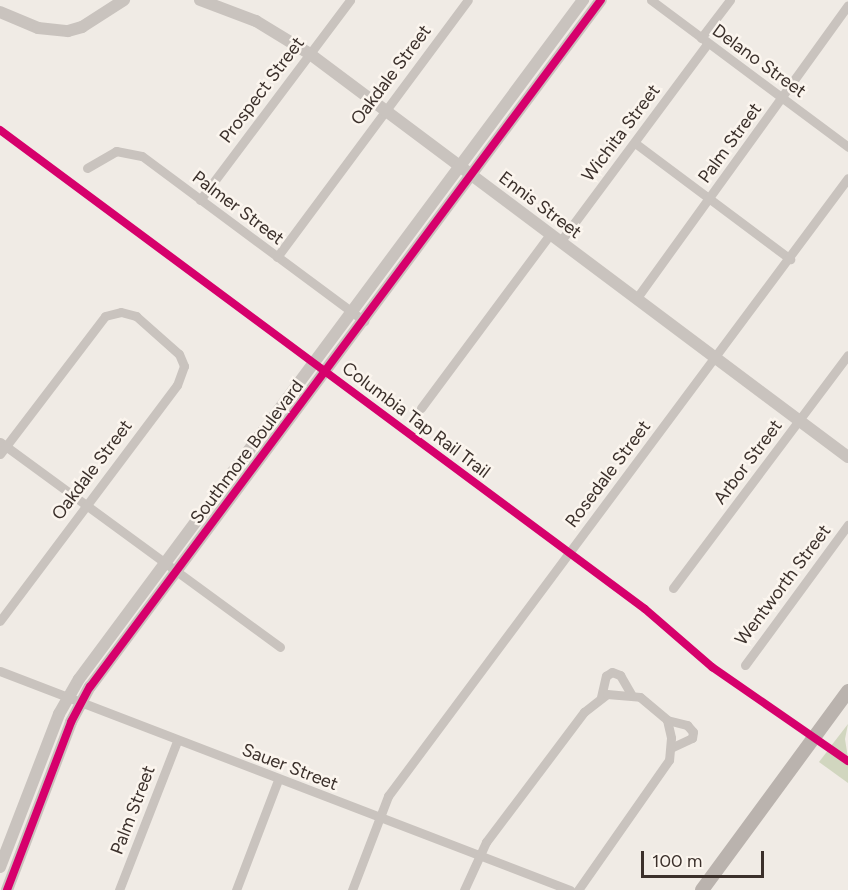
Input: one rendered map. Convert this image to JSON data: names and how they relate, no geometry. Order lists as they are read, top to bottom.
{
  "streets": {
    "street": [
      "Delano Street",
      "Oakdale Street",
      "Prospect Street",
      "Wichita Street",
      "Palm Street",
      "Ennis Street",
      "Palmer Street",
      "Southmore Boulevard",
      "Arbor Street",
      "Rosedale Street",
      "Wentworth Street",
      "Sauer Street"
    ],
    "cycle path": ["Columbia Tap Rail Trail"]
  },
  "crossings": [
    ["Delano Street", "Wichita Street"],
    ["Delano Street", "Palm Street"],
    ["Oakdale Street", "Ennis Street"],
    ["Oakdale Street", "Palmer Street"],
    ["Prospect Street", "Ennis Street"],
    ["Prospect Street", "Palmer Street"],
    ["Wichita Street", "Ennis Street"],
    ["Palm Street", "Ennis Street"],
    ["Palm Street", "Sauer Street"],
    ["Ennis Street", "Southmore Boulevard"],
    ["Ennis Street", "Arbor Street"],
    ["Ennis Street", "Rosedale Street"],
    ["Palmer Street", "Southmore Boulevard"],
    ["Southmore Boulevard", "Sauer Street"],
    ["Rosedale Street", "Sauer Street"]
  ],
  "scale_bar": "100 m"
}
